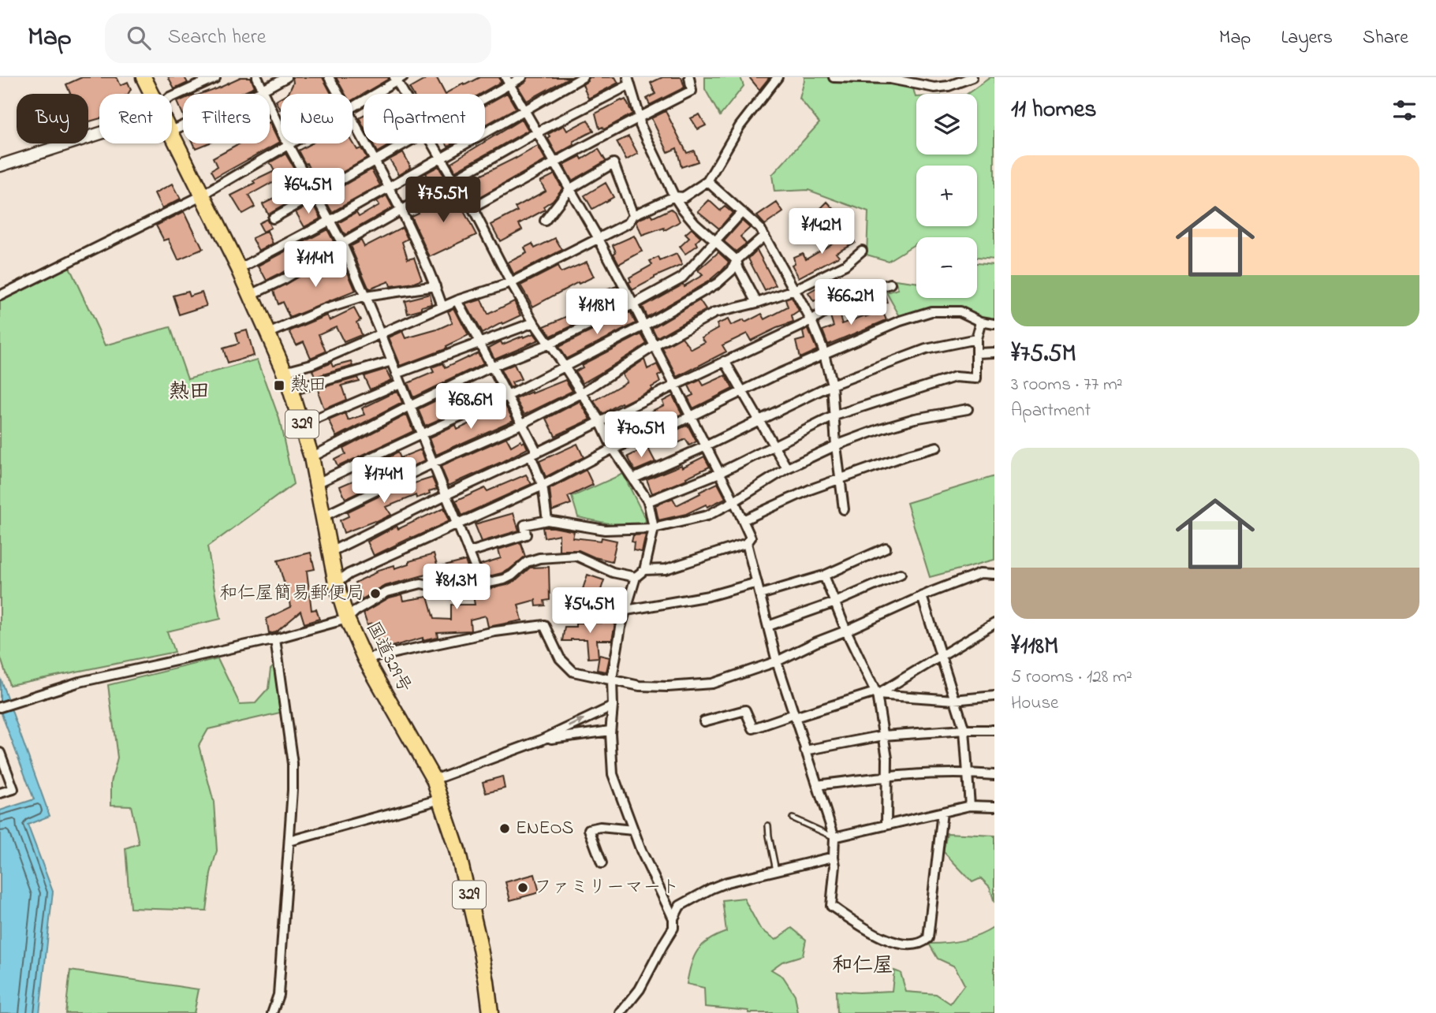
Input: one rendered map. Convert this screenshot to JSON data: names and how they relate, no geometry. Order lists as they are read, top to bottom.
{
  "streets": {
    "highway": ["329", "国道329号"]
  },
  "districts": ["熱田", "和仁屋"],
  "places": {
    "transit": ["熱田"],
    "other": ["和仁屋簡易郵便局", "ENEOS", "ファミリーマート"]
  },
  "page": {
    "header": "Map",
    "search": "Search here",
    "nav": ["Map", "Layers", "Share"],
    "heading": "11 homes",
    "map_buttons": ["+", "−"],
    "chip": [
      "Buy",
      "Rent",
      "Filters",
      "New",
      "Apartment"
    ],
    "list": [
      {
        "name": "¥75.5M",
        "note": "3 rooms · 77 m² · Apartment"
      },
      {
        "name": "¥118M",
        "note": "5 rooms · 128 m² · House"
      }
    ],
    "price": [
      "¥64.5M",
      "¥75.5M",
      "¥142M",
      "¥114M",
      "¥66.2M",
      "¥118M",
      "¥68.6M",
      "¥70.5M",
      "¥174M",
      "¥81.3M",
      "¥54.5M"
    ]
  }
}
